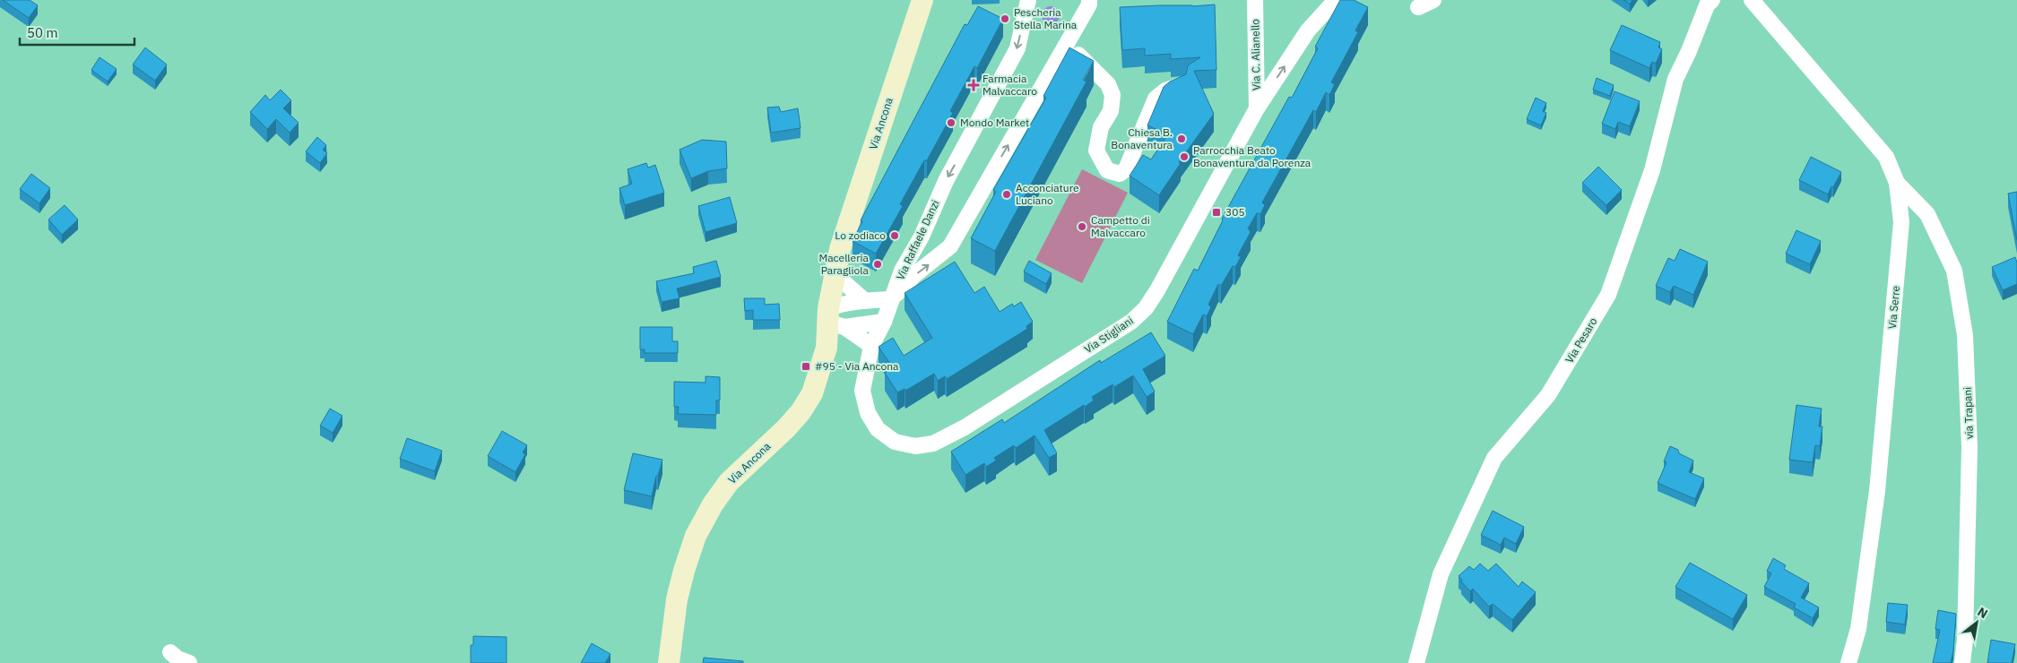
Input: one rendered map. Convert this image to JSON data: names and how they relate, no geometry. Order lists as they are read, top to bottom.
{
  "streets": {
    "street": [
      "Via C. Alianello",
      "Via Ancona",
      "Via Raffaele Danzi",
      "Via Serre",
      "Via Stigliani",
      "Via Pesaro",
      "via Trapani"
    ]
  },
  "crossings": [
    ["Via C. Alianello", "Via Stigliani"],
    ["Via Raffaele Danzi", "Via Stigliani"],
    ["Via Serre", "via Trapani"]
  ],
  "places": {
    "other": [
      "Pescheria Stella Marina",
      "Mondo Market",
      "Chiesa B. Bonaventura",
      "Parrocchia Beato Bonaventura da Porenza",
      "Acconciature Luciano",
      "Campetto di Malvaccaro",
      "Lo zodiaco",
      "Macelleria Paragliola"
    ],
    "health": ["Farmacia Malvaccaro"],
    "transit": ["305", "#95 - Via Ancona"]
  },
  "scale_bar": "50 m",
  "north": "top right"
}
